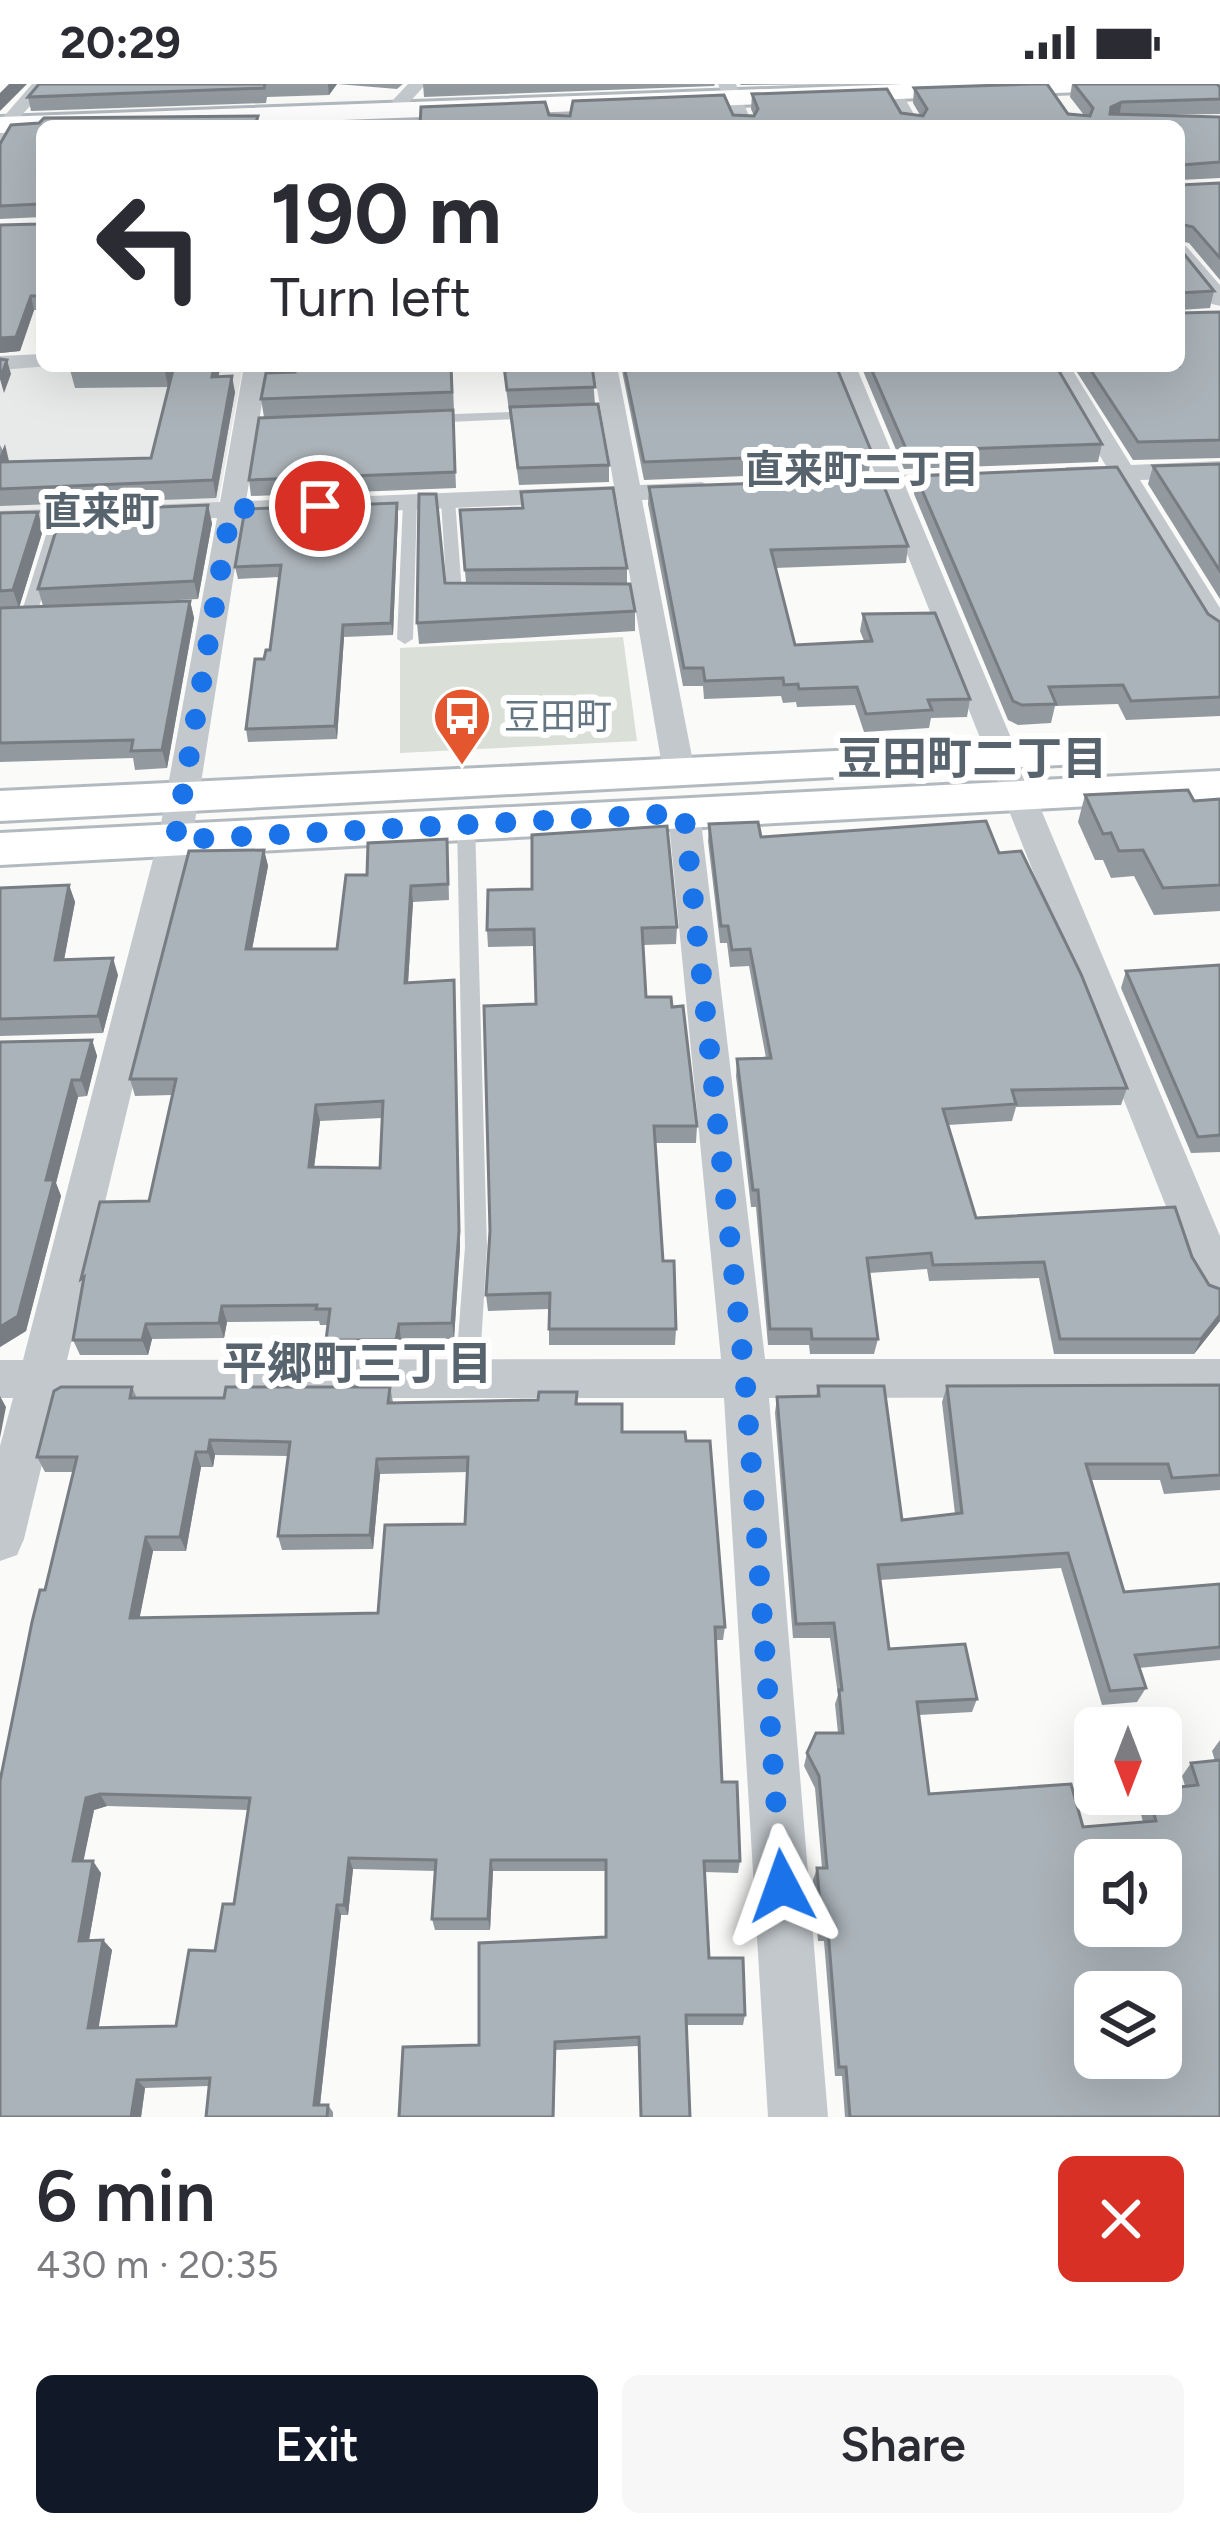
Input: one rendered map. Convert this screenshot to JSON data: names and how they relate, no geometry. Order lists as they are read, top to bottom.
{
  "districts": [
    "直来町二丁目",
    "直来町",
    "豆田町二丁目",
    "平郷町三丁目"
  ],
  "places": {
    "bus stop": ["豆田町"]
  },
  "north": "bottom",
  "page": {
    "status": "20:29",
    "turn": ["190 m", "Turn left"],
    "heading": ["6 min", "430 m · 20:35"],
    "buttons": ["Exit", "Share"]
  }
}
